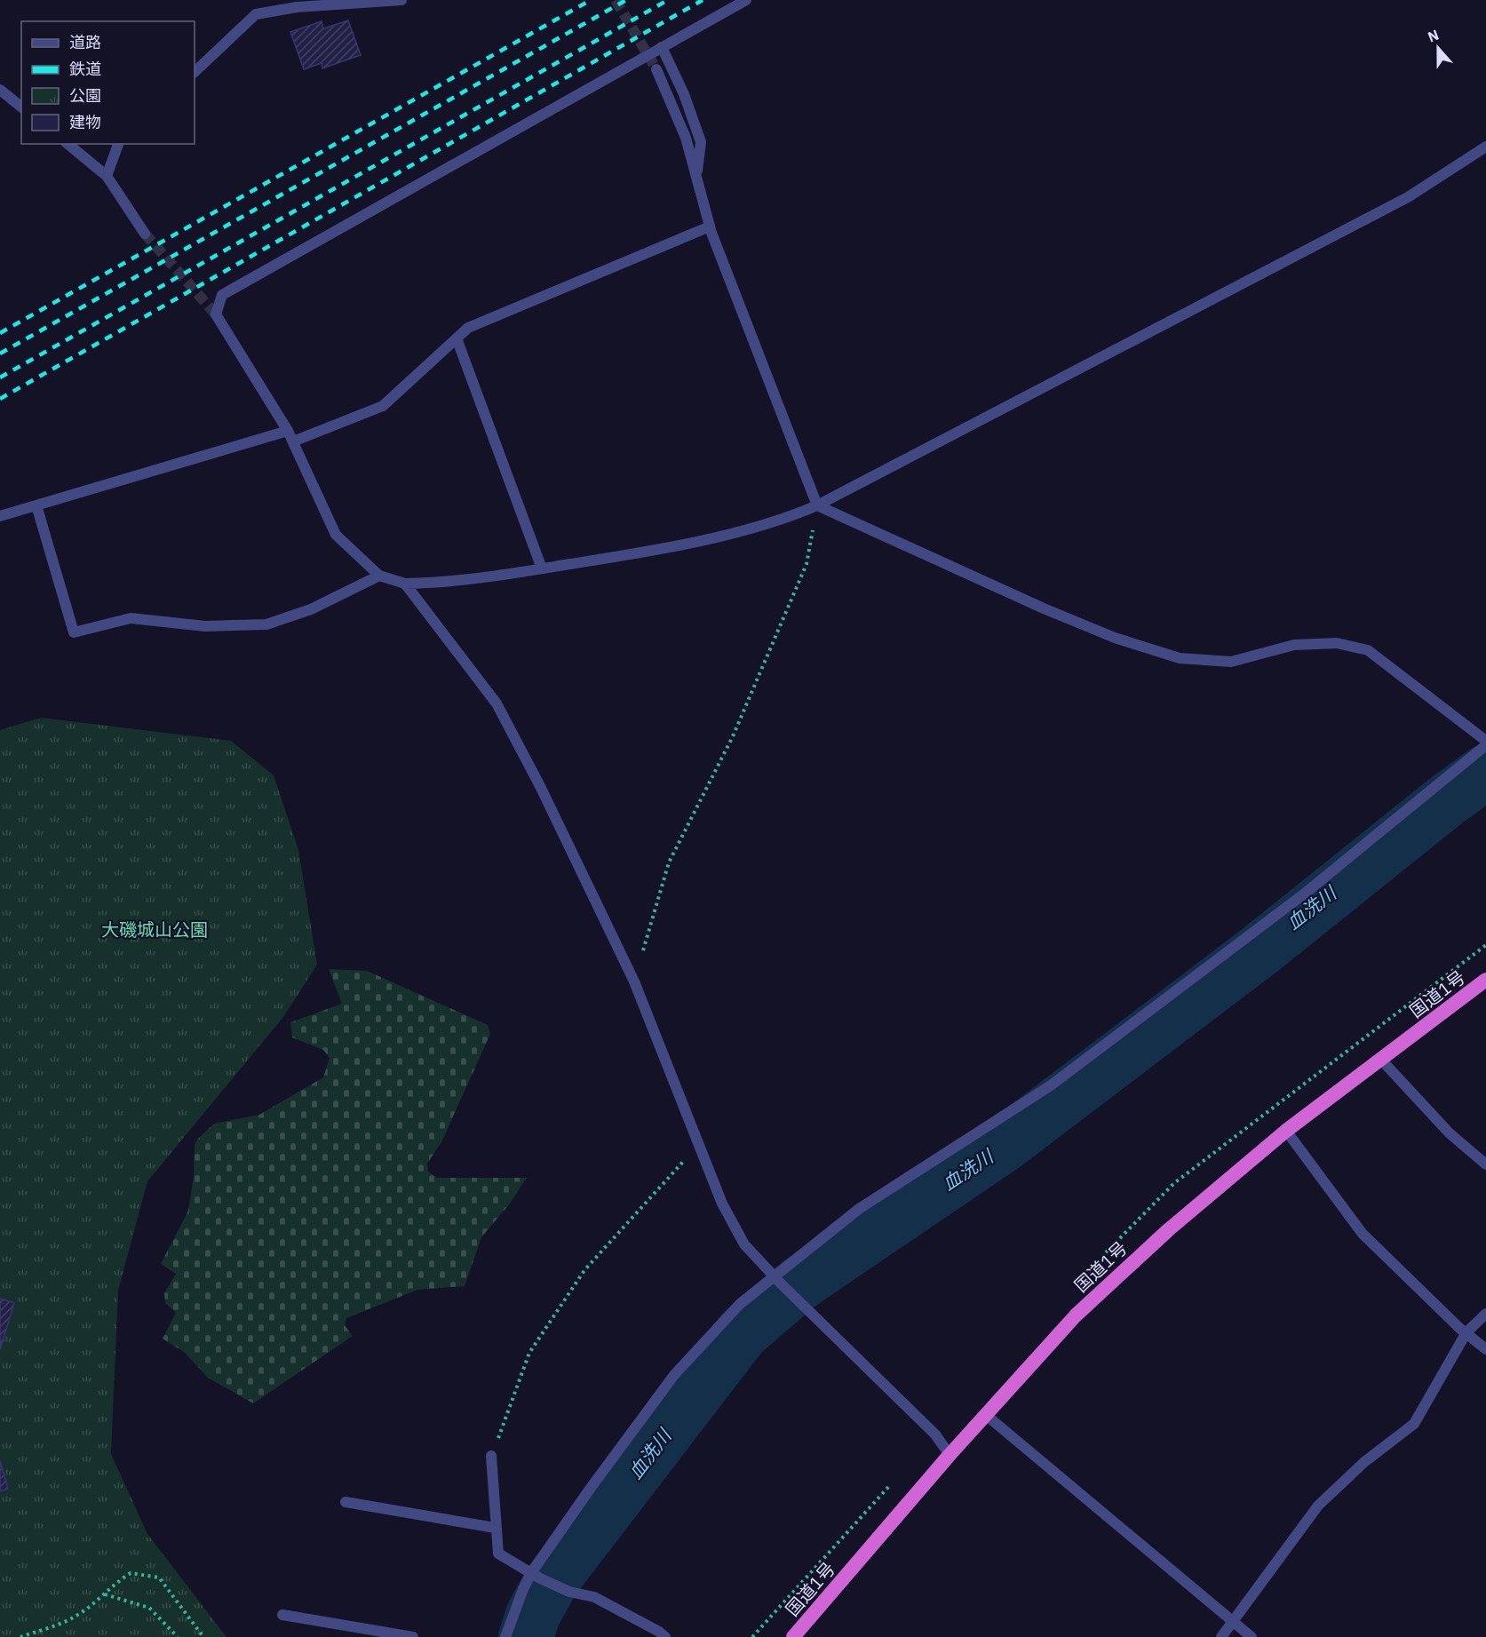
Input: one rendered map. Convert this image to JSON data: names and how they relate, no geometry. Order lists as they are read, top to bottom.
{
  "streets": {
    "highway": ["国道1号"]
  },
  "water": ["血洗川"],
  "parks": ["大磯城山公園"],
  "legend": [
    "道路",
    "鉄道",
    "公園",
    "建物"
  ],
  "north": "top"
}
